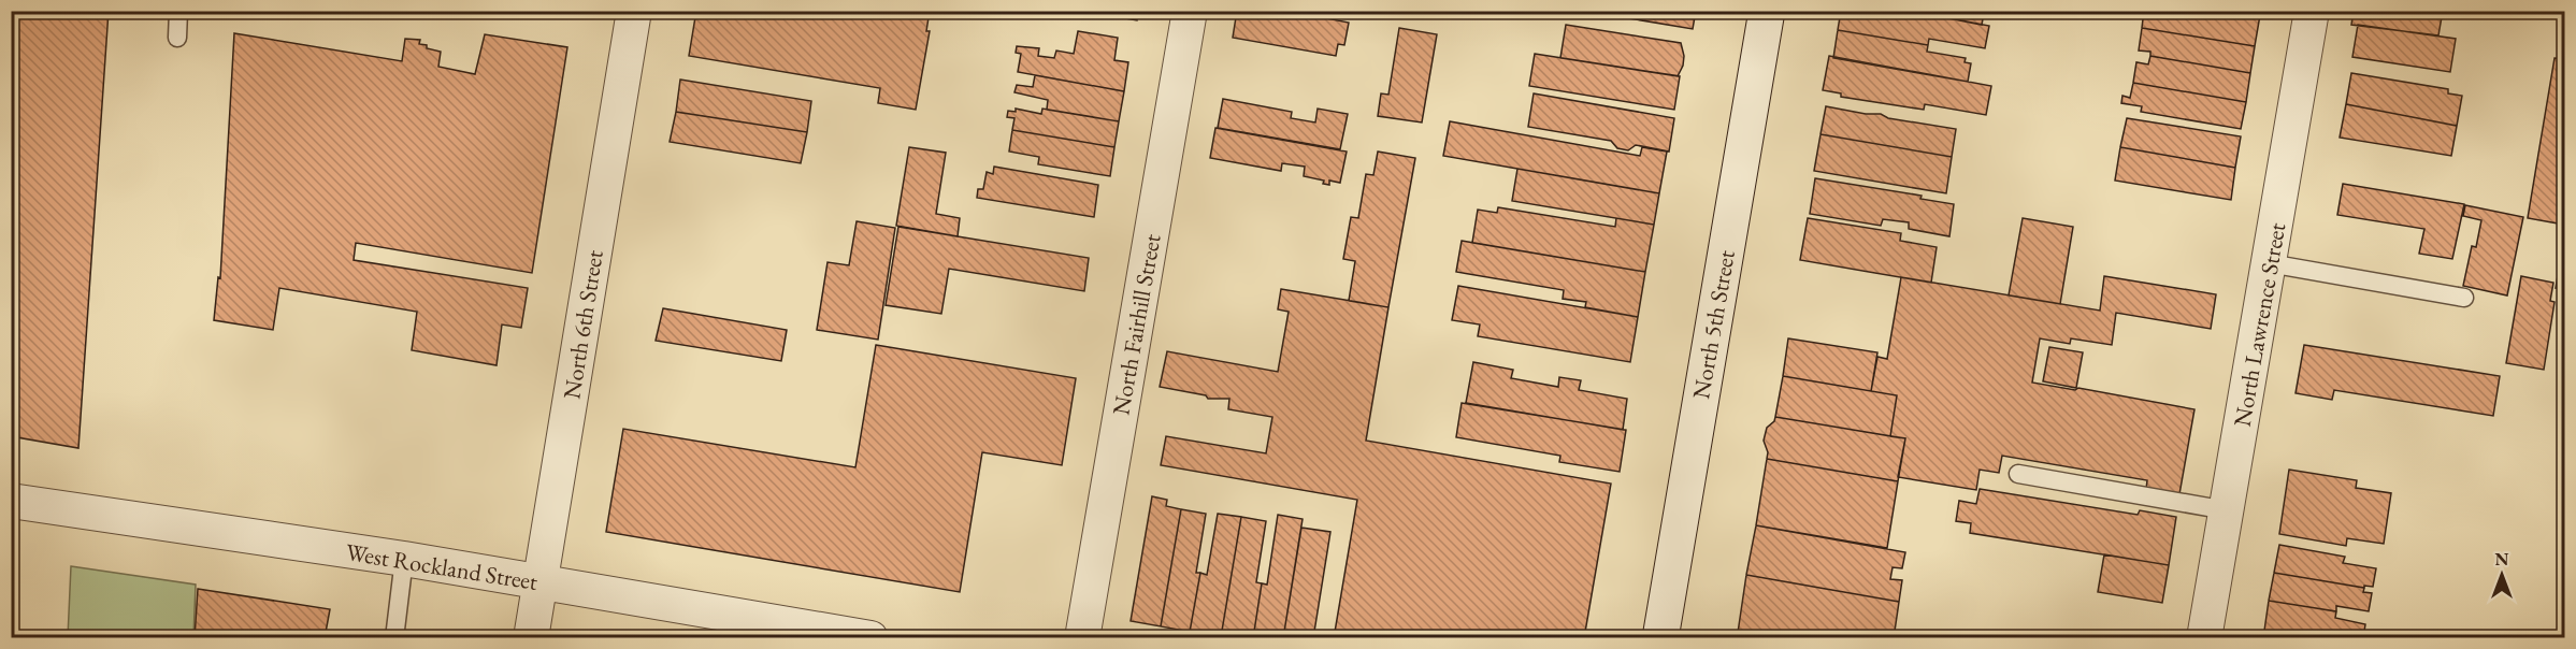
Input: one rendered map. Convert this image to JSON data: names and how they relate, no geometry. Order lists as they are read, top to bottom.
{
  "streets": {
    "street": [
      "North 6th Street",
      "North Fairhill Street",
      "North 5th Street",
      "North Lawrence Street",
      "West Rockland Street"
    ]
  },
  "crossings": [
    ["North 6th Street", "West Rockland Street"]
  ],
  "north": "top"
}
